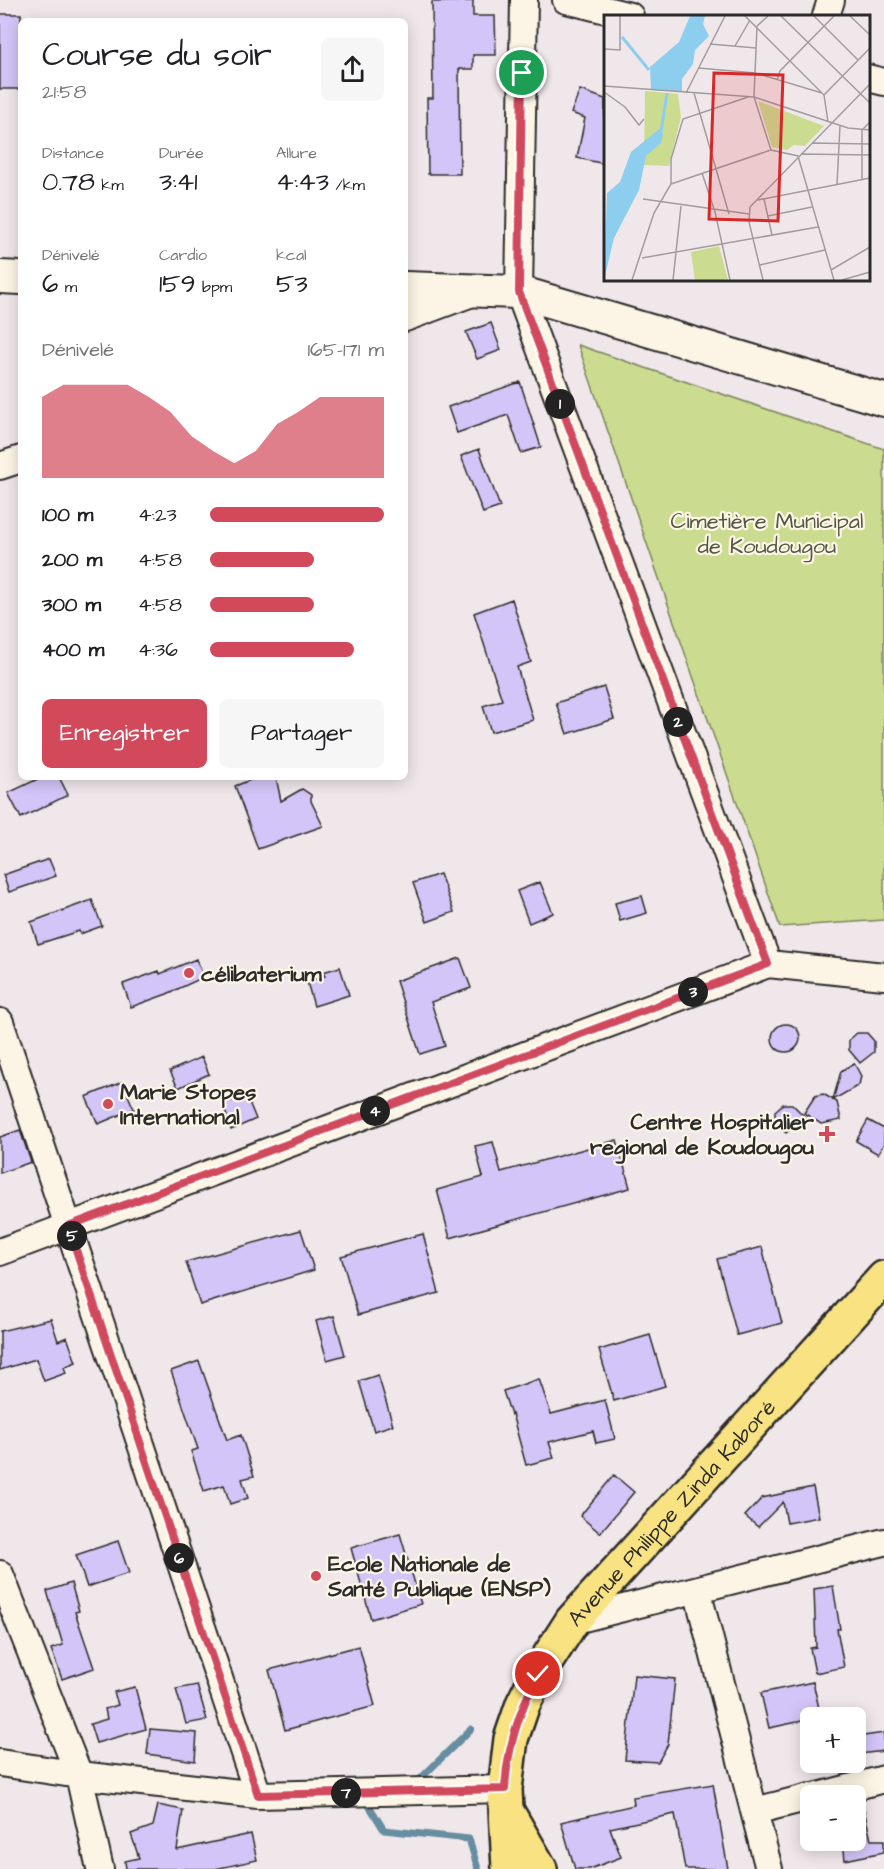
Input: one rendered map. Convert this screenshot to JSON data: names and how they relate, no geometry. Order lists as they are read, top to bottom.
{
  "streets": {
    "main road": ["Avenue Philippe Zinda Kaboré"]
  },
  "parks": ["Cimetière Municipal de Koudougou"],
  "places": {
    "other": ["célibaterium", "Marie Stopes International", "Ecole Nationale de Santé Publique (ENSP)"],
    "health": ["Centre Hospitalier regional de Koudougou"]
  },
  "page": {
    "heading": ["Course du soir", "21:58"],
    "stats": [
      ["Distance", "0.78 km"],
      ["Durée", "3:41"],
      ["Allure", "4:43 /km"],
      ["Dénivelé", "6 m"],
      ["Cardio", "159 bpm"],
      ["kcal", "53"]
    ],
    "chart": ["Dénivelé", "165–171 m"],
    "pins": [
      "1",
      "2",
      "3",
      "4",
      "5",
      "6",
      "7"
    ],
    "list": [
      {
        "name": "100 m",
        "note": "4:23"
      },
      {
        "name": "200 m",
        "note": "4:58"
      },
      {
        "name": "300 m",
        "note": "4:58"
      },
      {
        "name": "400 m",
        "note": "4:36"
      }
    ],
    "buttons": ["Enregistrer", "Partager"],
    "map_buttons": ["+", "−"]
  }
}
